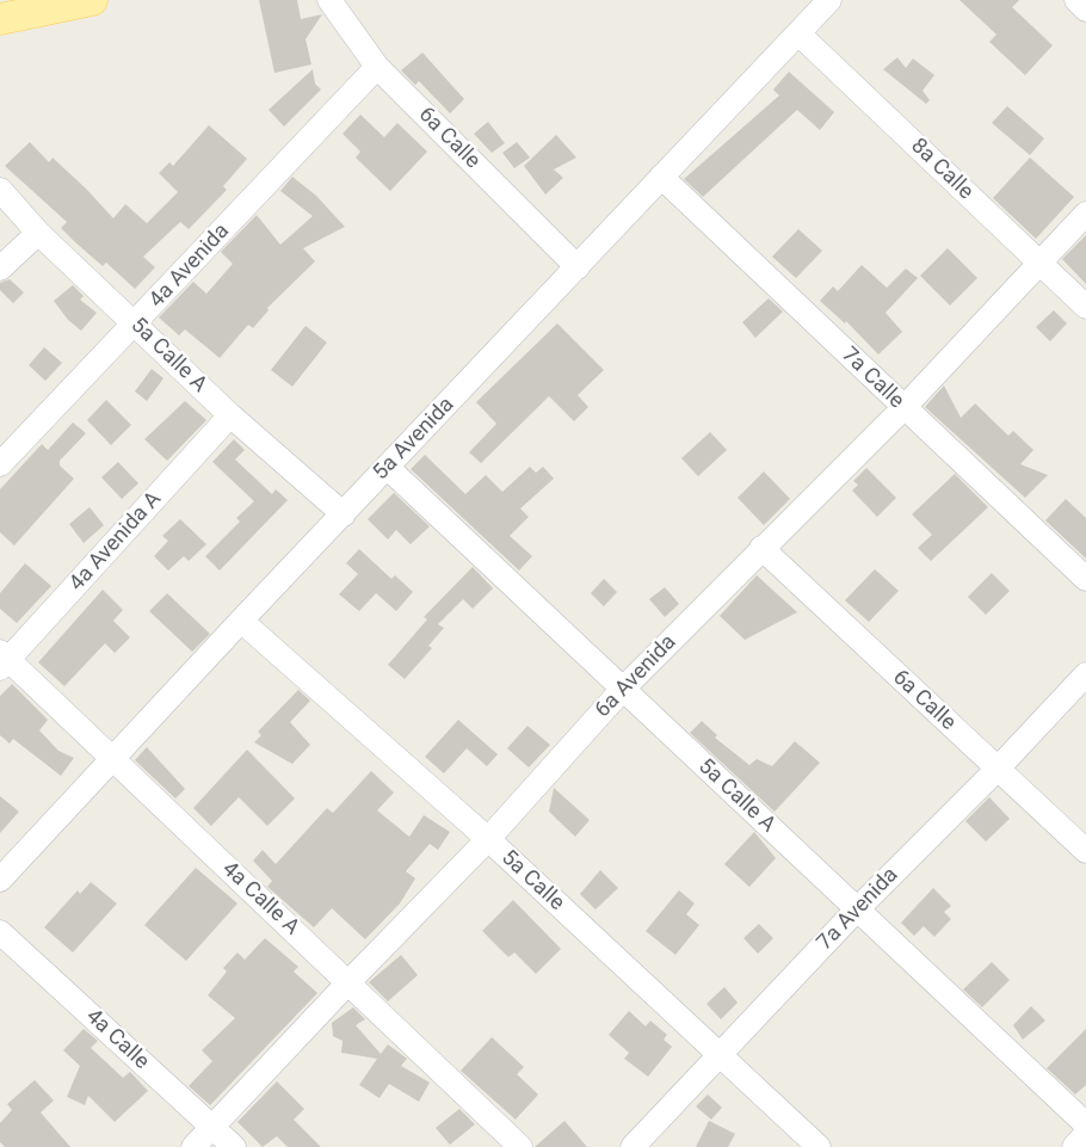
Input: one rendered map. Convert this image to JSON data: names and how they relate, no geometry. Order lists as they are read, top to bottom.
{
  "streets": {
    "street": [
      "6a Calle",
      "8a Calle",
      "4a Avenida",
      "5a Calle A",
      "7a Calle",
      "5a Avenida",
      "4a Avenida A",
      "6a Avenida",
      "5a Calle",
      "4a Calle A",
      "7a Avenida",
      "4a Calle"
    ]
  },
  "crossings": [
    ["6a Calle", "4a Avenida"],
    ["6a Calle", "5a Avenida"],
    ["6a Calle", "6a Avenida"],
    ["6a Calle", "7a Avenida"],
    ["8a Calle", "5a Avenida"],
    ["8a Calle", "6a Avenida"],
    ["4a Avenida", "5a Calle A"],
    ["5a Calle A", "5a Avenida"],
    ["5a Calle A", "4a Avenida A"],
    ["5a Calle A", "6a Avenida"],
    ["5a Calle A", "7a Avenida"],
    ["7a Calle", "5a Avenida"],
    ["7a Calle", "6a Avenida"],
    ["5a Avenida", "5a Calle"],
    ["5a Avenida", "4a Calle A"],
    ["4a Avenida A", "4a Calle A"],
    ["6a Avenida", "5a Calle"],
    ["6a Avenida", "4a Calle A"],
    ["6a Avenida", "4a Calle"],
    ["5a Calle", "7a Avenida"]
  ]
}
